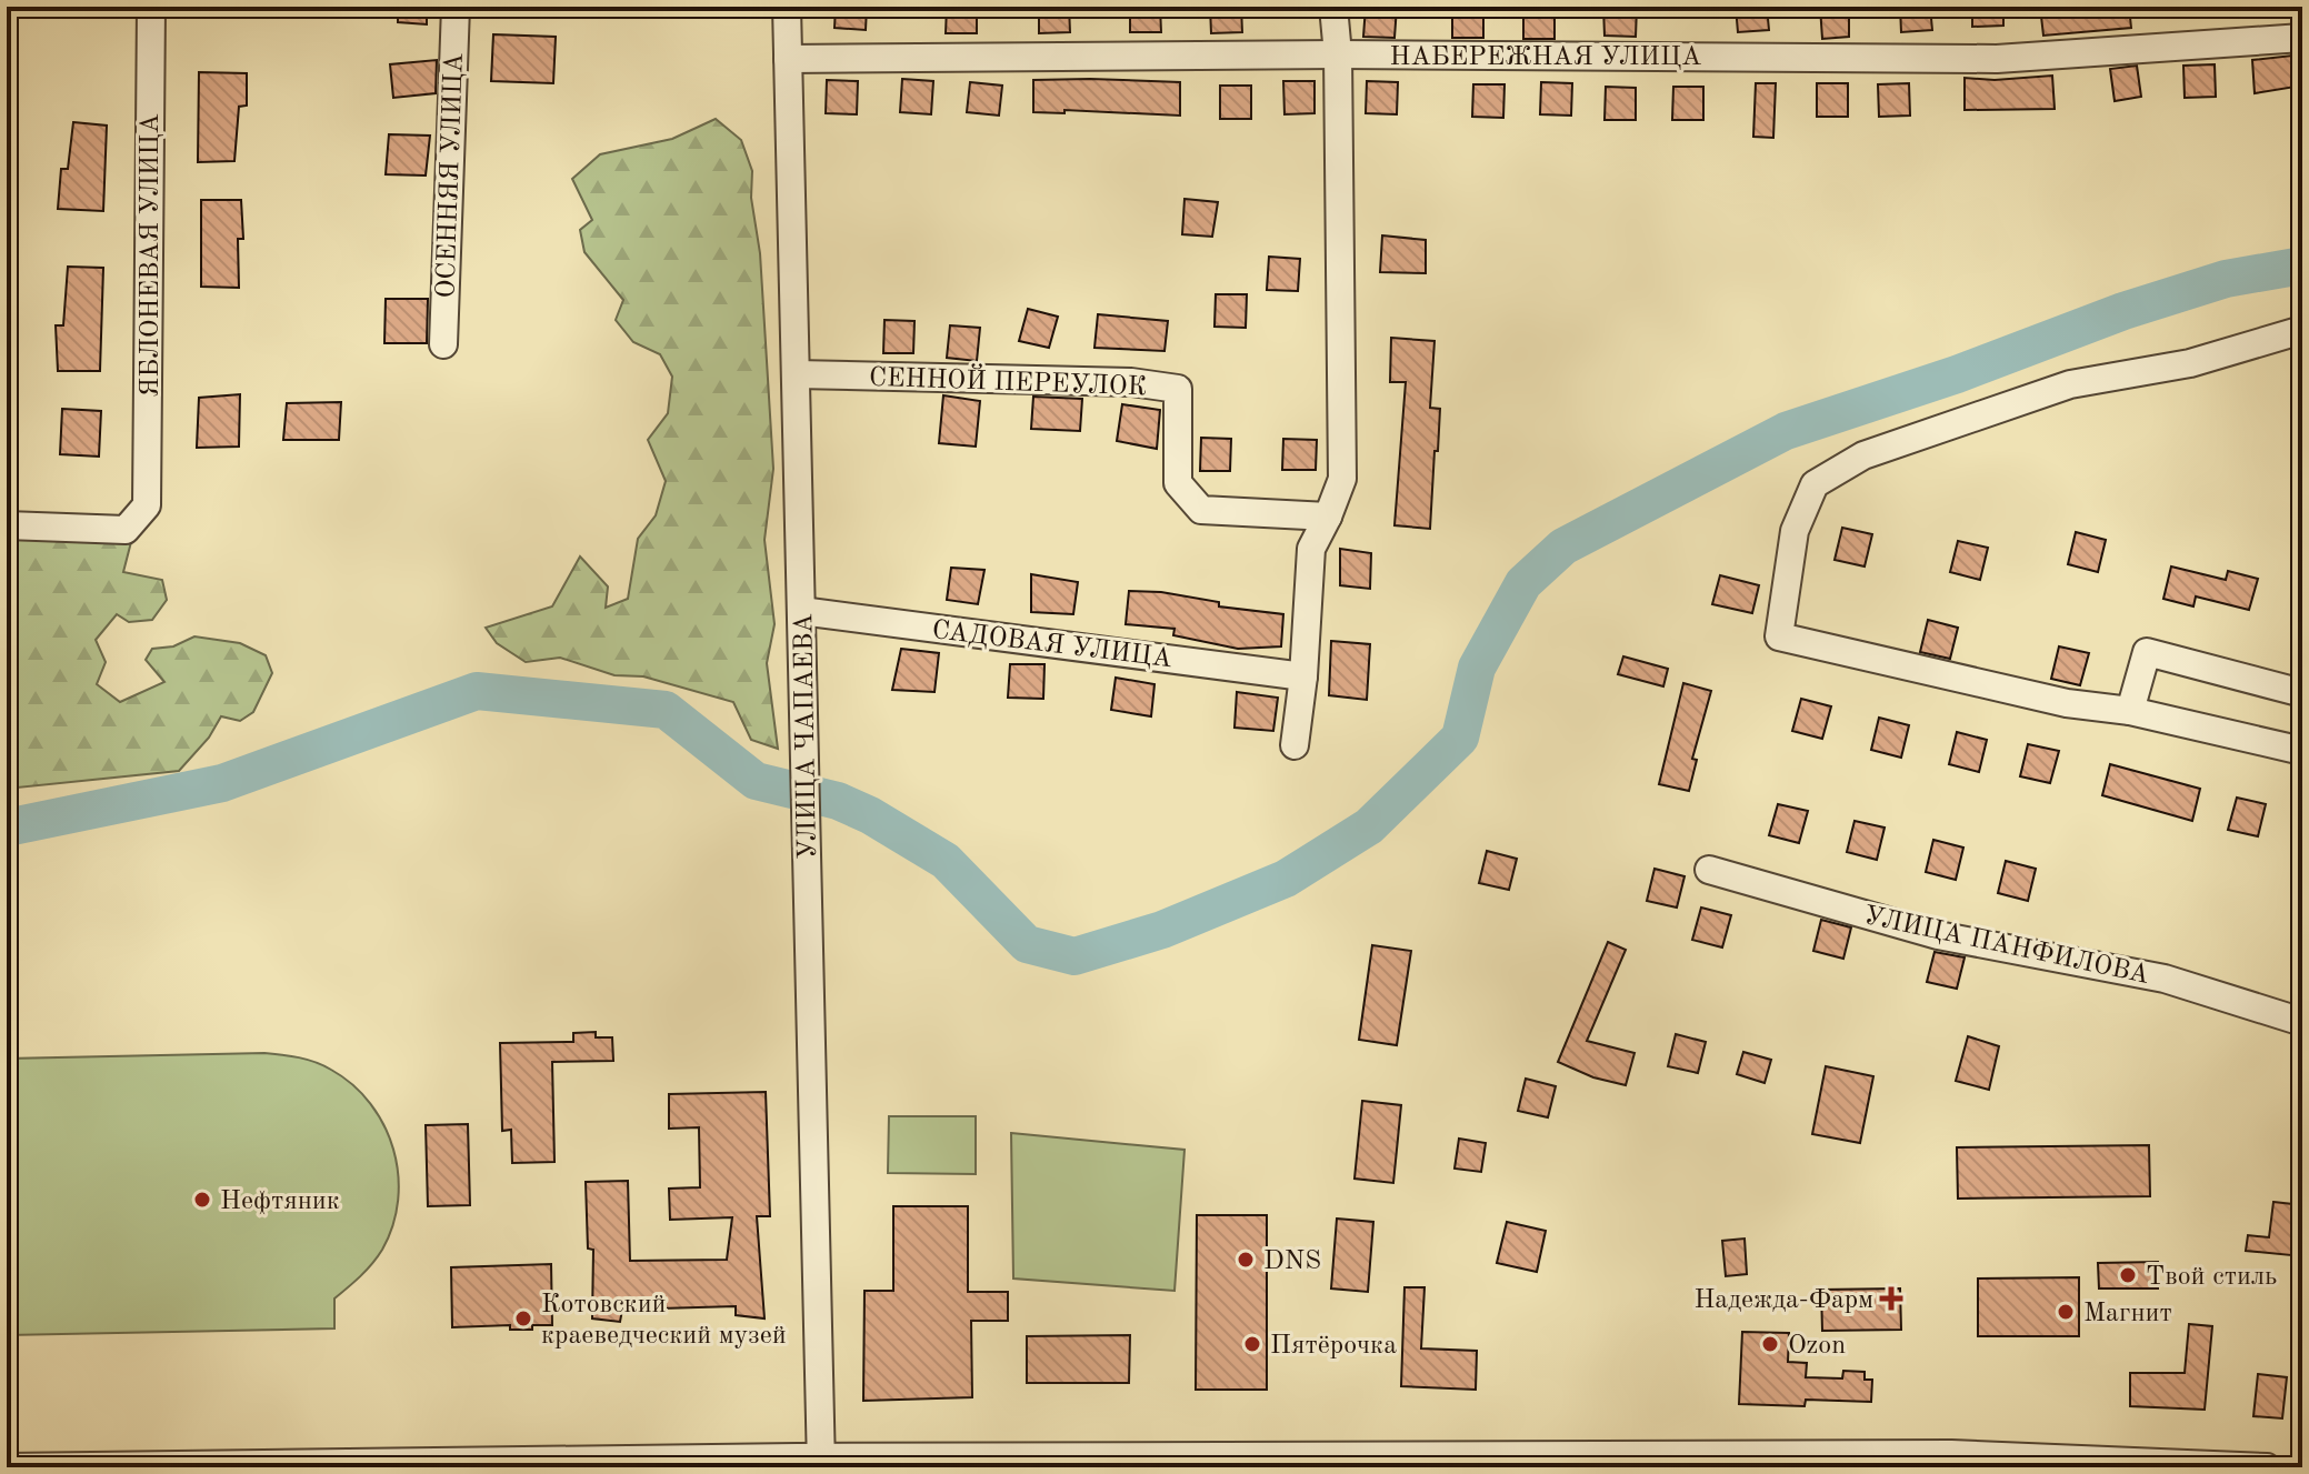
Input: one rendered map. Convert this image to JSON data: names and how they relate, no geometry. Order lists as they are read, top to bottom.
{
  "streets": {
    "street": [
      "НАБЕРЕЖНАЯ УЛИЦА",
      "ОСЕННЯЯ УЛИЦА",
      "ЯБЛОНЕВАЯ УЛИЦА",
      "СЕННОЙ ПЕРЕУЛОК",
      "САДОВАЯ УЛИЦА",
      "УЛИЦА ЧАПАЕВА",
      "УЛИЦА ПАНФИЛОВА"
    ]
  },
  "crossings": [
    ["НАБЕРЕЖНАЯ УЛИЦА", "УЛИЦА ЧАПАЕВА"],
    ["СЕННОЙ ПЕРЕУЛОК", "УЛИЦА ЧАПАЕВА"],
    ["САДОВАЯ УЛИЦА", "УЛИЦА ЧАПАЕВА"]
  ],
  "places": {
    "other": [
      "Нефтяник",
      "DNS",
      "Твой стиль",
      "Магнит",
      "Котовский краеведческий музей",
      "Пятёрочка",
      "Ozon"
    ],
    "health": ["Надежда-Фарм"]
  }
}
